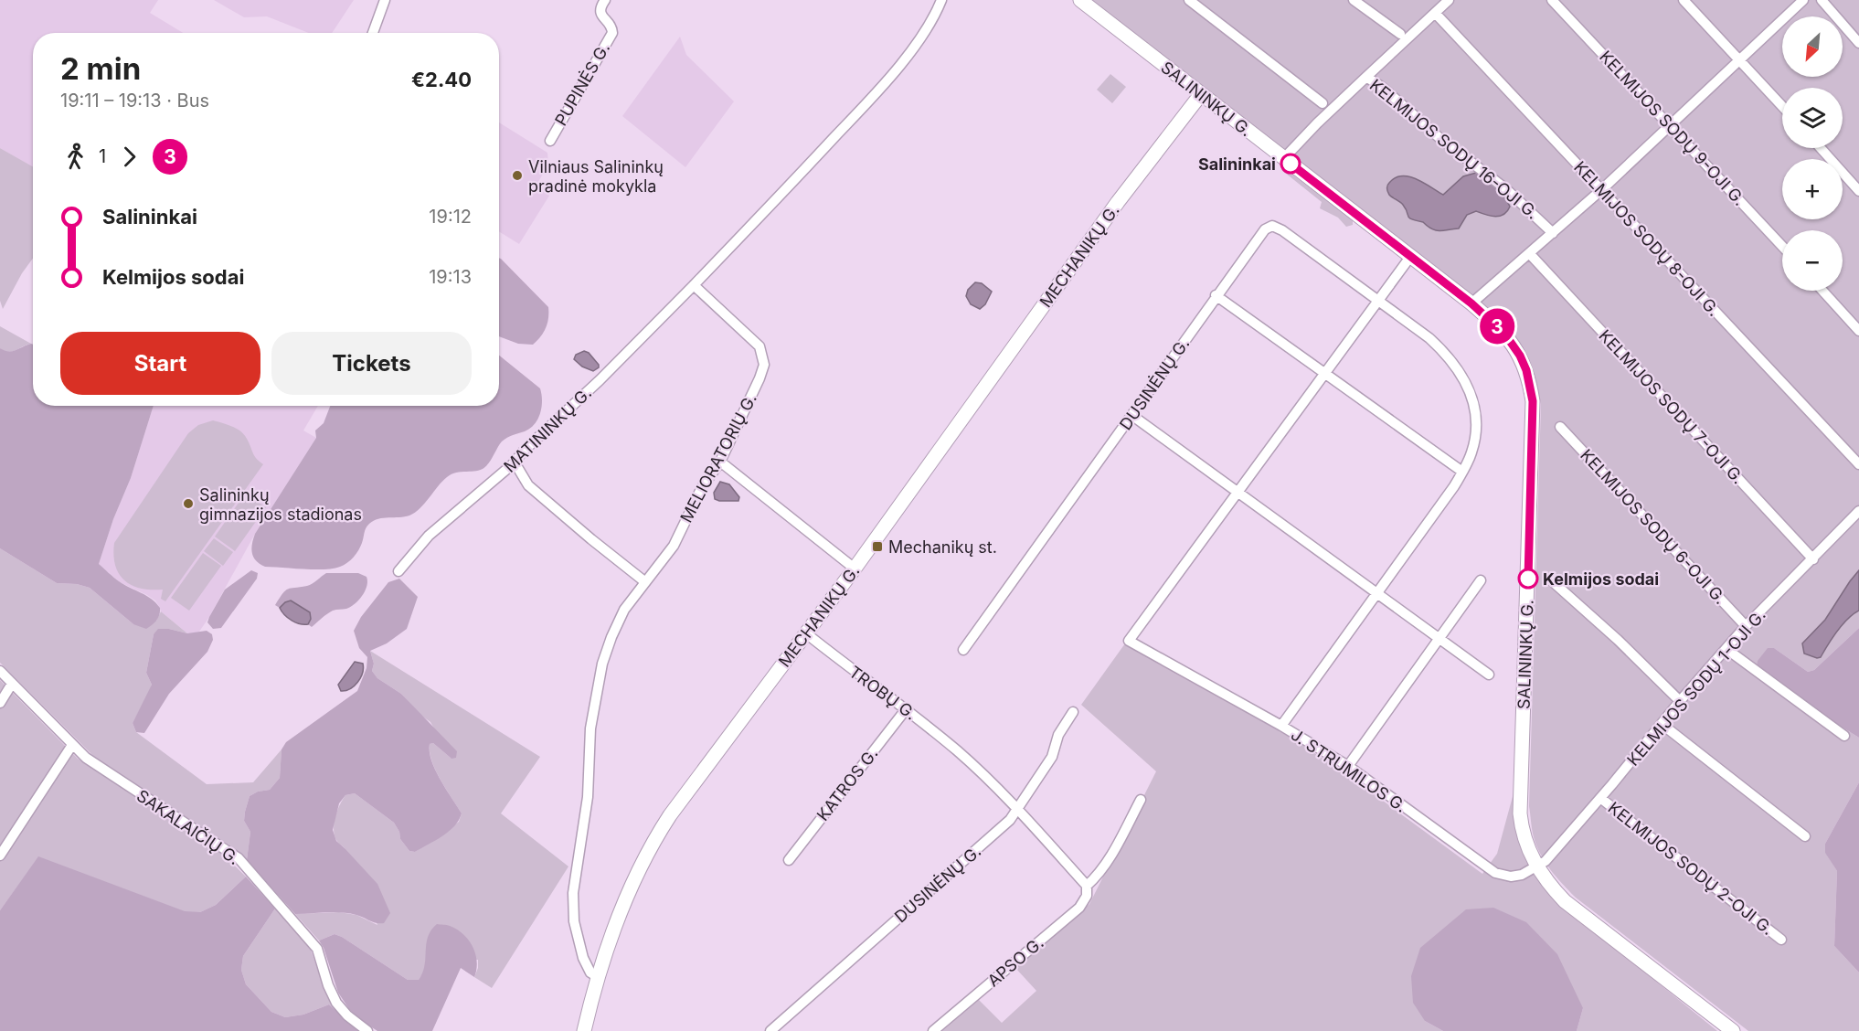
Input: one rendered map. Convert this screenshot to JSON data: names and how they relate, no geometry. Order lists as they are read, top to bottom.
{
  "streets": {
    "main road": ["SALININKŲ G.", "MECHANIKŲ G."],
    "street": [
      "PUPINĖS G.",
      "KELMIJOS SODŲ 9-OJI G.",
      "KELMIJOS SODŲ 16-OJI G.",
      "KELMIJOS SODŲ 8-OJI G.",
      "DUSINĖNŲ G.",
      "KELMIJOS SODŲ 7-OJI G.",
      "MATININKŲ G.",
      "MELIORATORIŲ G.",
      "KELMIJOS SODŲ 6-OJI G.",
      "KELMIJOS SODŲ 1-OJI G.",
      "TROBŲ G.",
      "J. STRUMILOS G.",
      "KATROS G.",
      "SAKALAIČIŲ G.",
      "KELMIJOS SODŲ 2-OJI G.",
      "APSO G."
    ]
  },
  "crossings": [
    ["SALININKŲ G.", "KELMIJOS SODŲ 16-OJI G."],
    ["SALININKŲ G.", "MECHANIKŲ G."],
    ["SALININKŲ G.", "KELMIJOS SODŲ 1-OJI G."],
    ["SALININKŲ G.", "J. STRUMILOS G."],
    ["MECHANIKŲ G.", "MELIORATORIŲ G."],
    ["MECHANIKŲ G.", "TROBŲ G."],
    ["DUSINĖNŲ G.", "TROBŲ G."],
    ["DUSINĖNŲ G.", "J. STRUMILOS G."],
    ["KELMIJOS SODŲ 7-OJI G.", "KELMIJOS SODŲ 1-OJI G."],
    ["MATININKŲ G.", "MELIORATORIŲ G."],
    ["KELMIJOS SODŲ 6-OJI G.", "KELMIJOS SODŲ 1-OJI G."],
    ["KELMIJOS SODŲ 1-OJI G.", "J. STRUMILOS G."],
    ["KELMIJOS SODŲ 1-OJI G.", "KELMIJOS SODŲ 2-OJI G."],
    ["TROBŲ G.", "KATROS G."]
  ],
  "places": {
    "other": [
      "Salininkai",
      "Vilniaus Salininkų pradinė mokykla",
      "Salininkų gimnazijos stadionas",
      "Kelmijos sodai"
    ],
    "transit": ["Mechanikų st."]
  },
  "lines": ["bus line 3"],
  "north": "bottom left",
  "page": {
    "on_map": "3",
    "map_buttons": ["+", "−"],
    "heading": ["2 min", "19:11 – 19:13 · Bus", "€2.40"],
    "legs": ["1", "3"],
    "list": [
      {
        "name": "Salininkai",
        "value": "19:12"
      },
      {
        "name": "Kelmijos sodai",
        "value": "19:13"
      }
    ],
    "buttons": ["Start", "Tickets"]
  }
}
